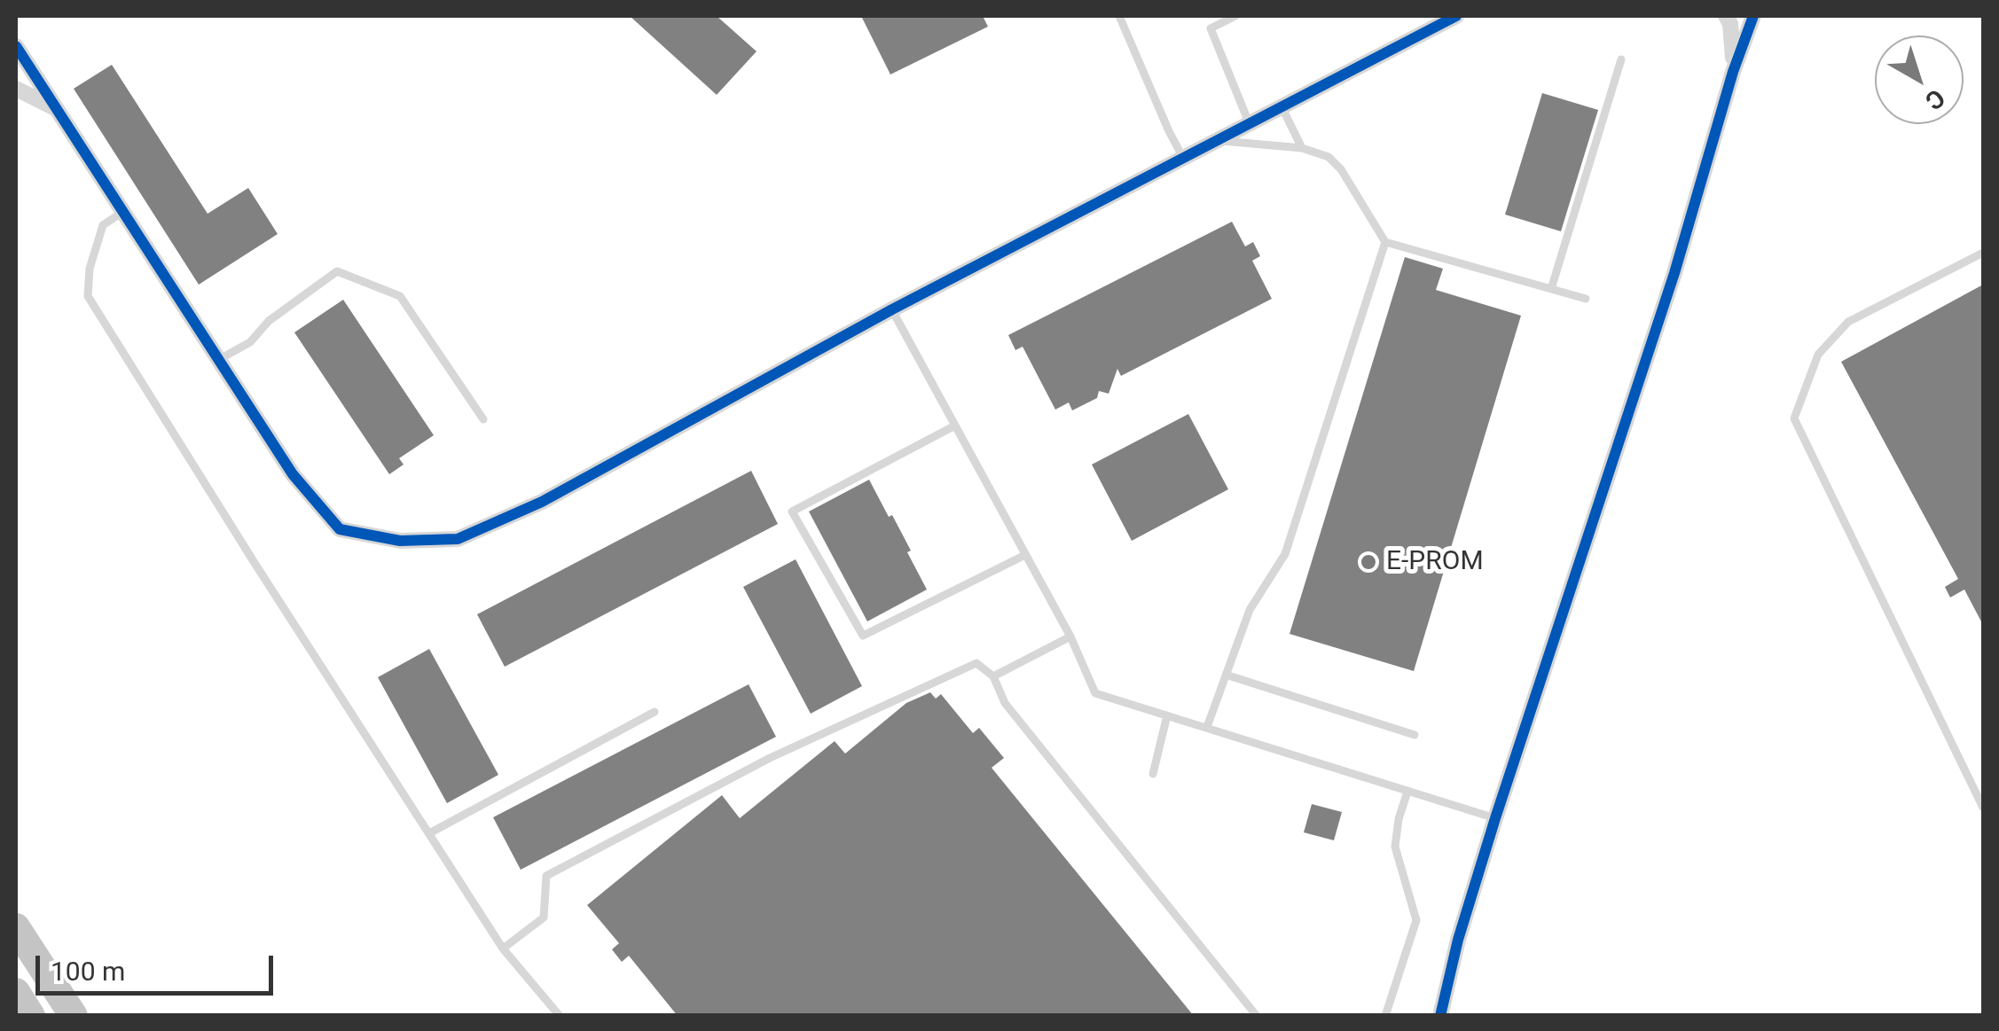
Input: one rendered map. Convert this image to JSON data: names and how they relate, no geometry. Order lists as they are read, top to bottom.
{
  "places": ["E-PROM"],
  "scale_bar": "100 m",
  "north": "bottom right"
}
